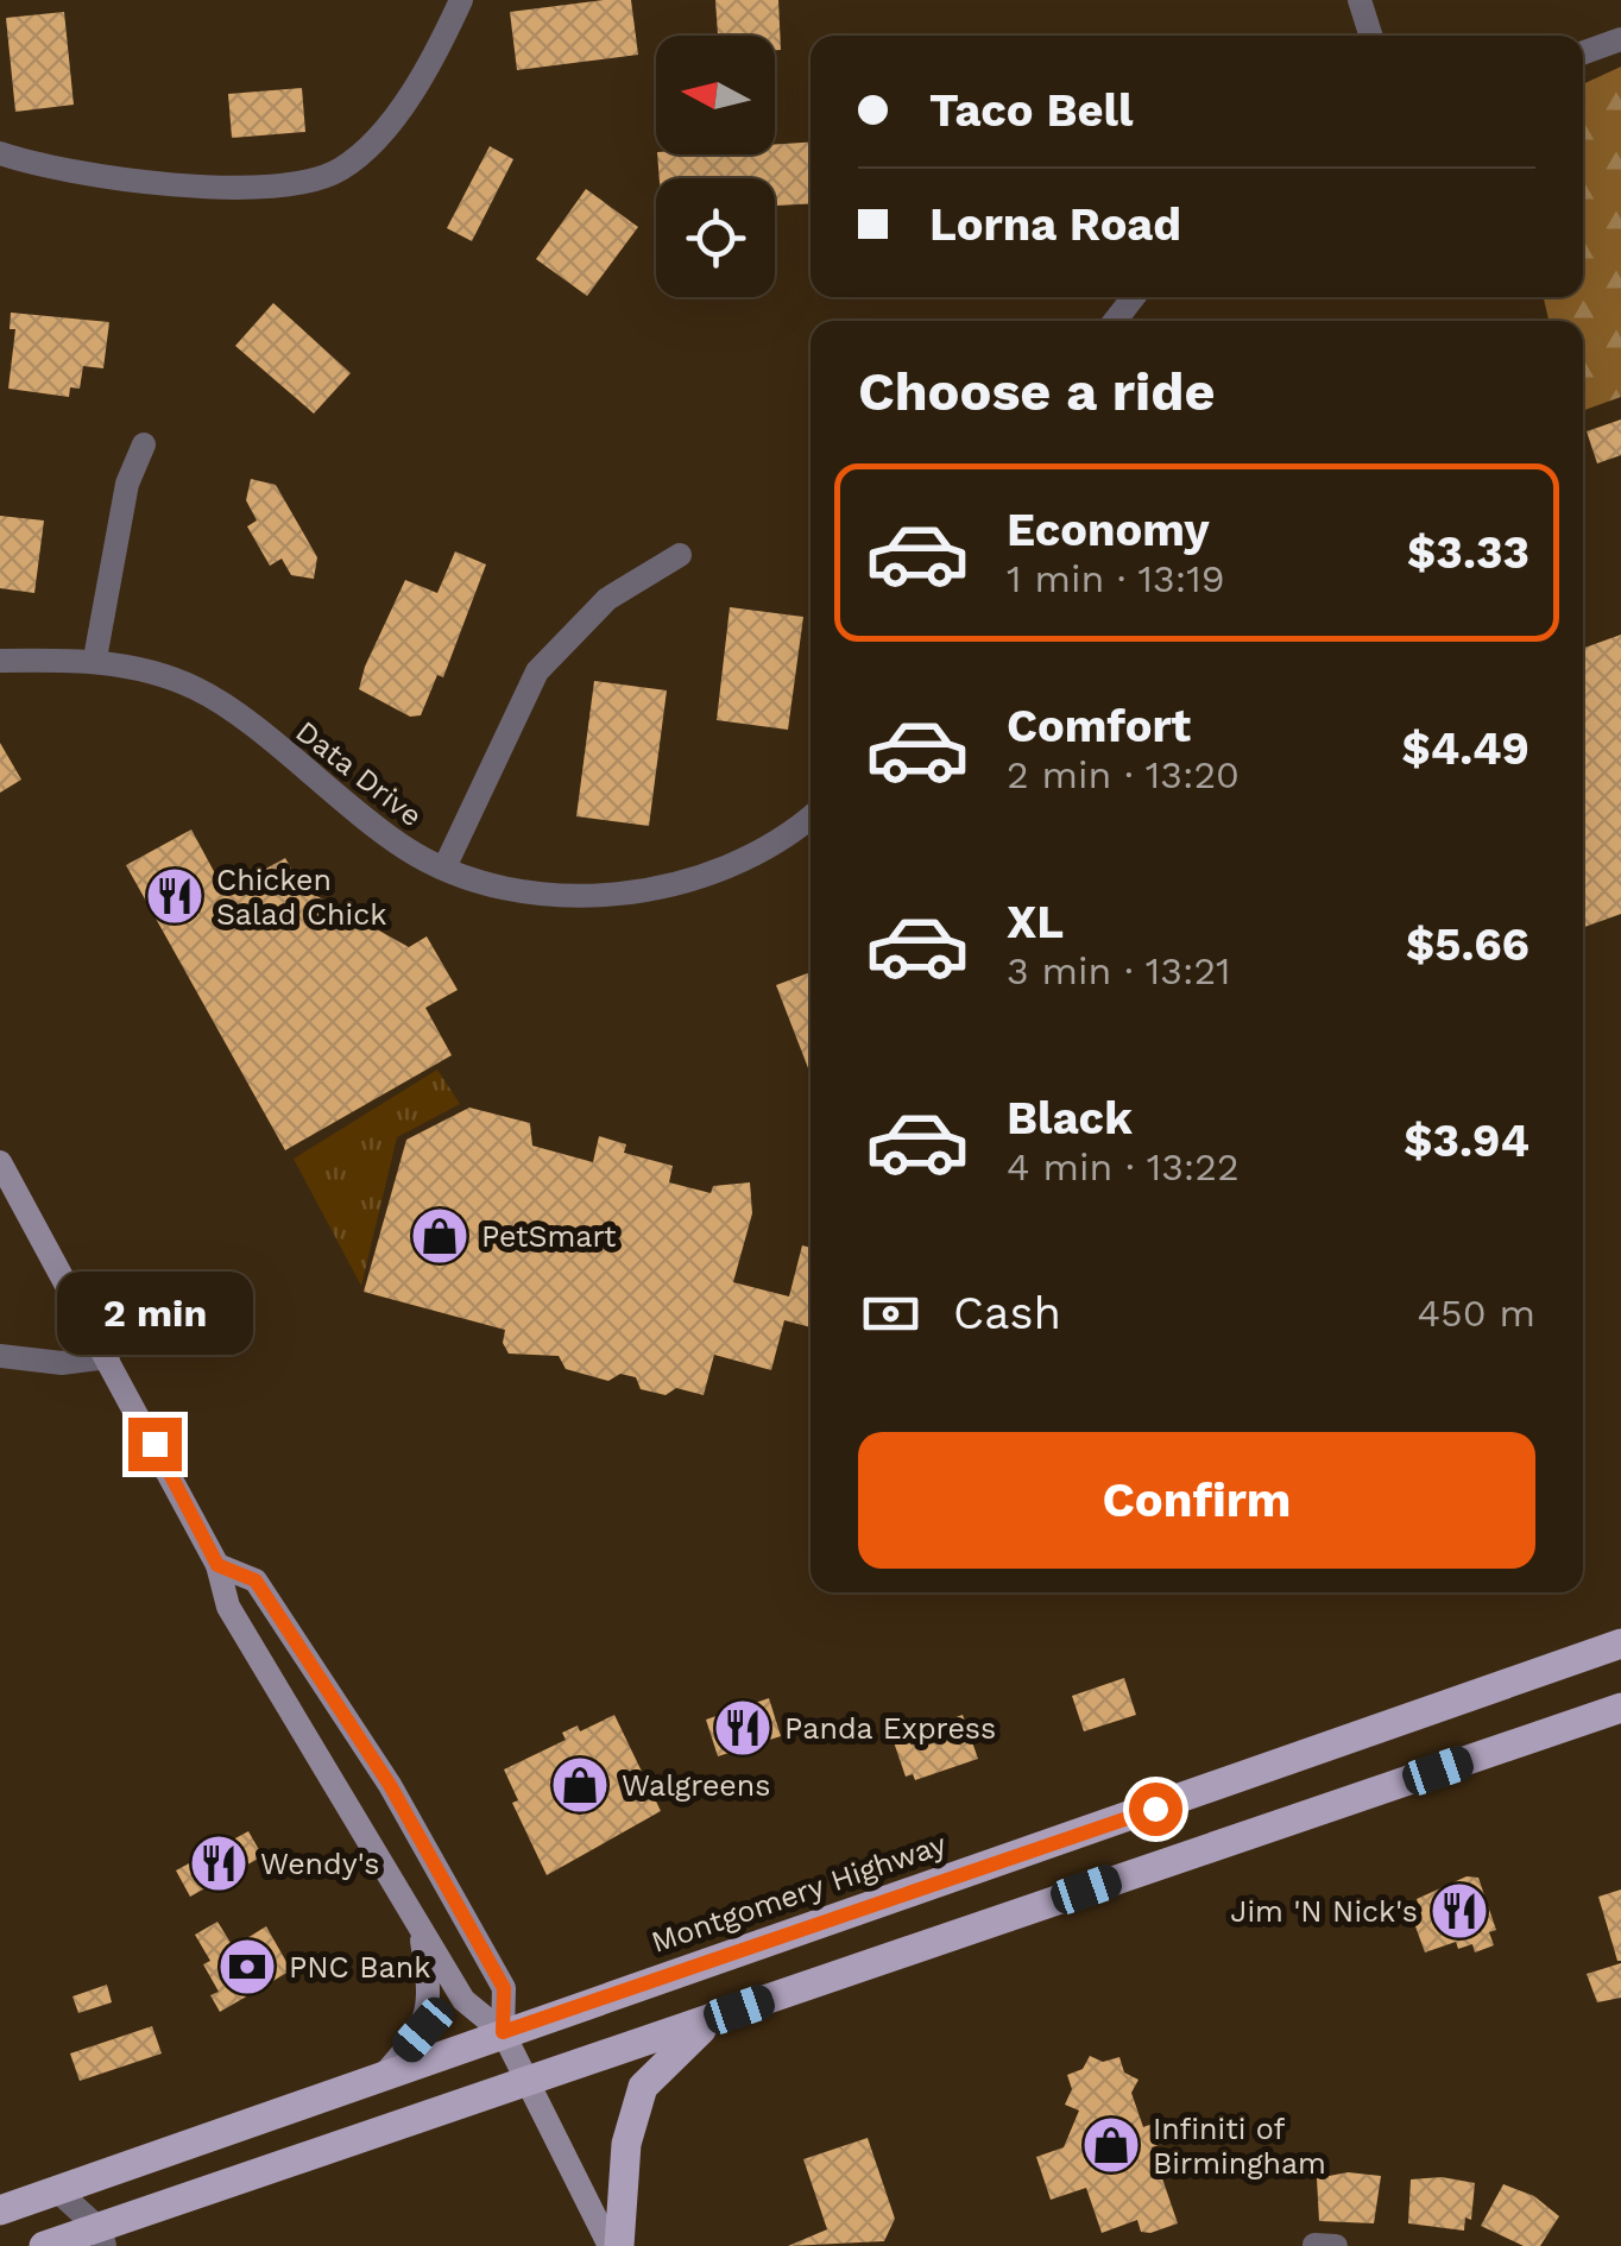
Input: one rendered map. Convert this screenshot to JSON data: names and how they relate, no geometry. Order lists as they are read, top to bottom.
{
  "streets": {
    "main road": ["Montgomery Highway"],
    "street": ["Data Drive"]
  },
  "places": {
    "restaurant": [
      "Chicken Salad Chick",
      "Panda Express",
      "Wendy's",
      "Jim 'N Nick's"
    ],
    "shop": ["PetSmart", "Walgreens", "Infiniti of Birmingham"],
    "bank": ["PNC Bank"]
  },
  "north": "left",
  "page": {
    "banner": ["Taco Bell", "Lorna Road"],
    "heading": "Choose a ride",
    "list": [
      {
        "name": "Economy",
        "note": "1 min · 13:19",
        "value": "$3.33"
      },
      {
        "name": "Comfort",
        "note": "2 min · 13:20",
        "value": "$4.49"
      },
      {
        "name": "XL",
        "note": "3 min · 13:21",
        "value": "$5.66"
      },
      {
        "name": "Black",
        "note": "4 min · 13:22",
        "value": "$3.94"
      }
    ],
    "pay": ["Cash", "450 m"],
    "bubble": "2 min",
    "buttons": "Confirm"
  }
}
